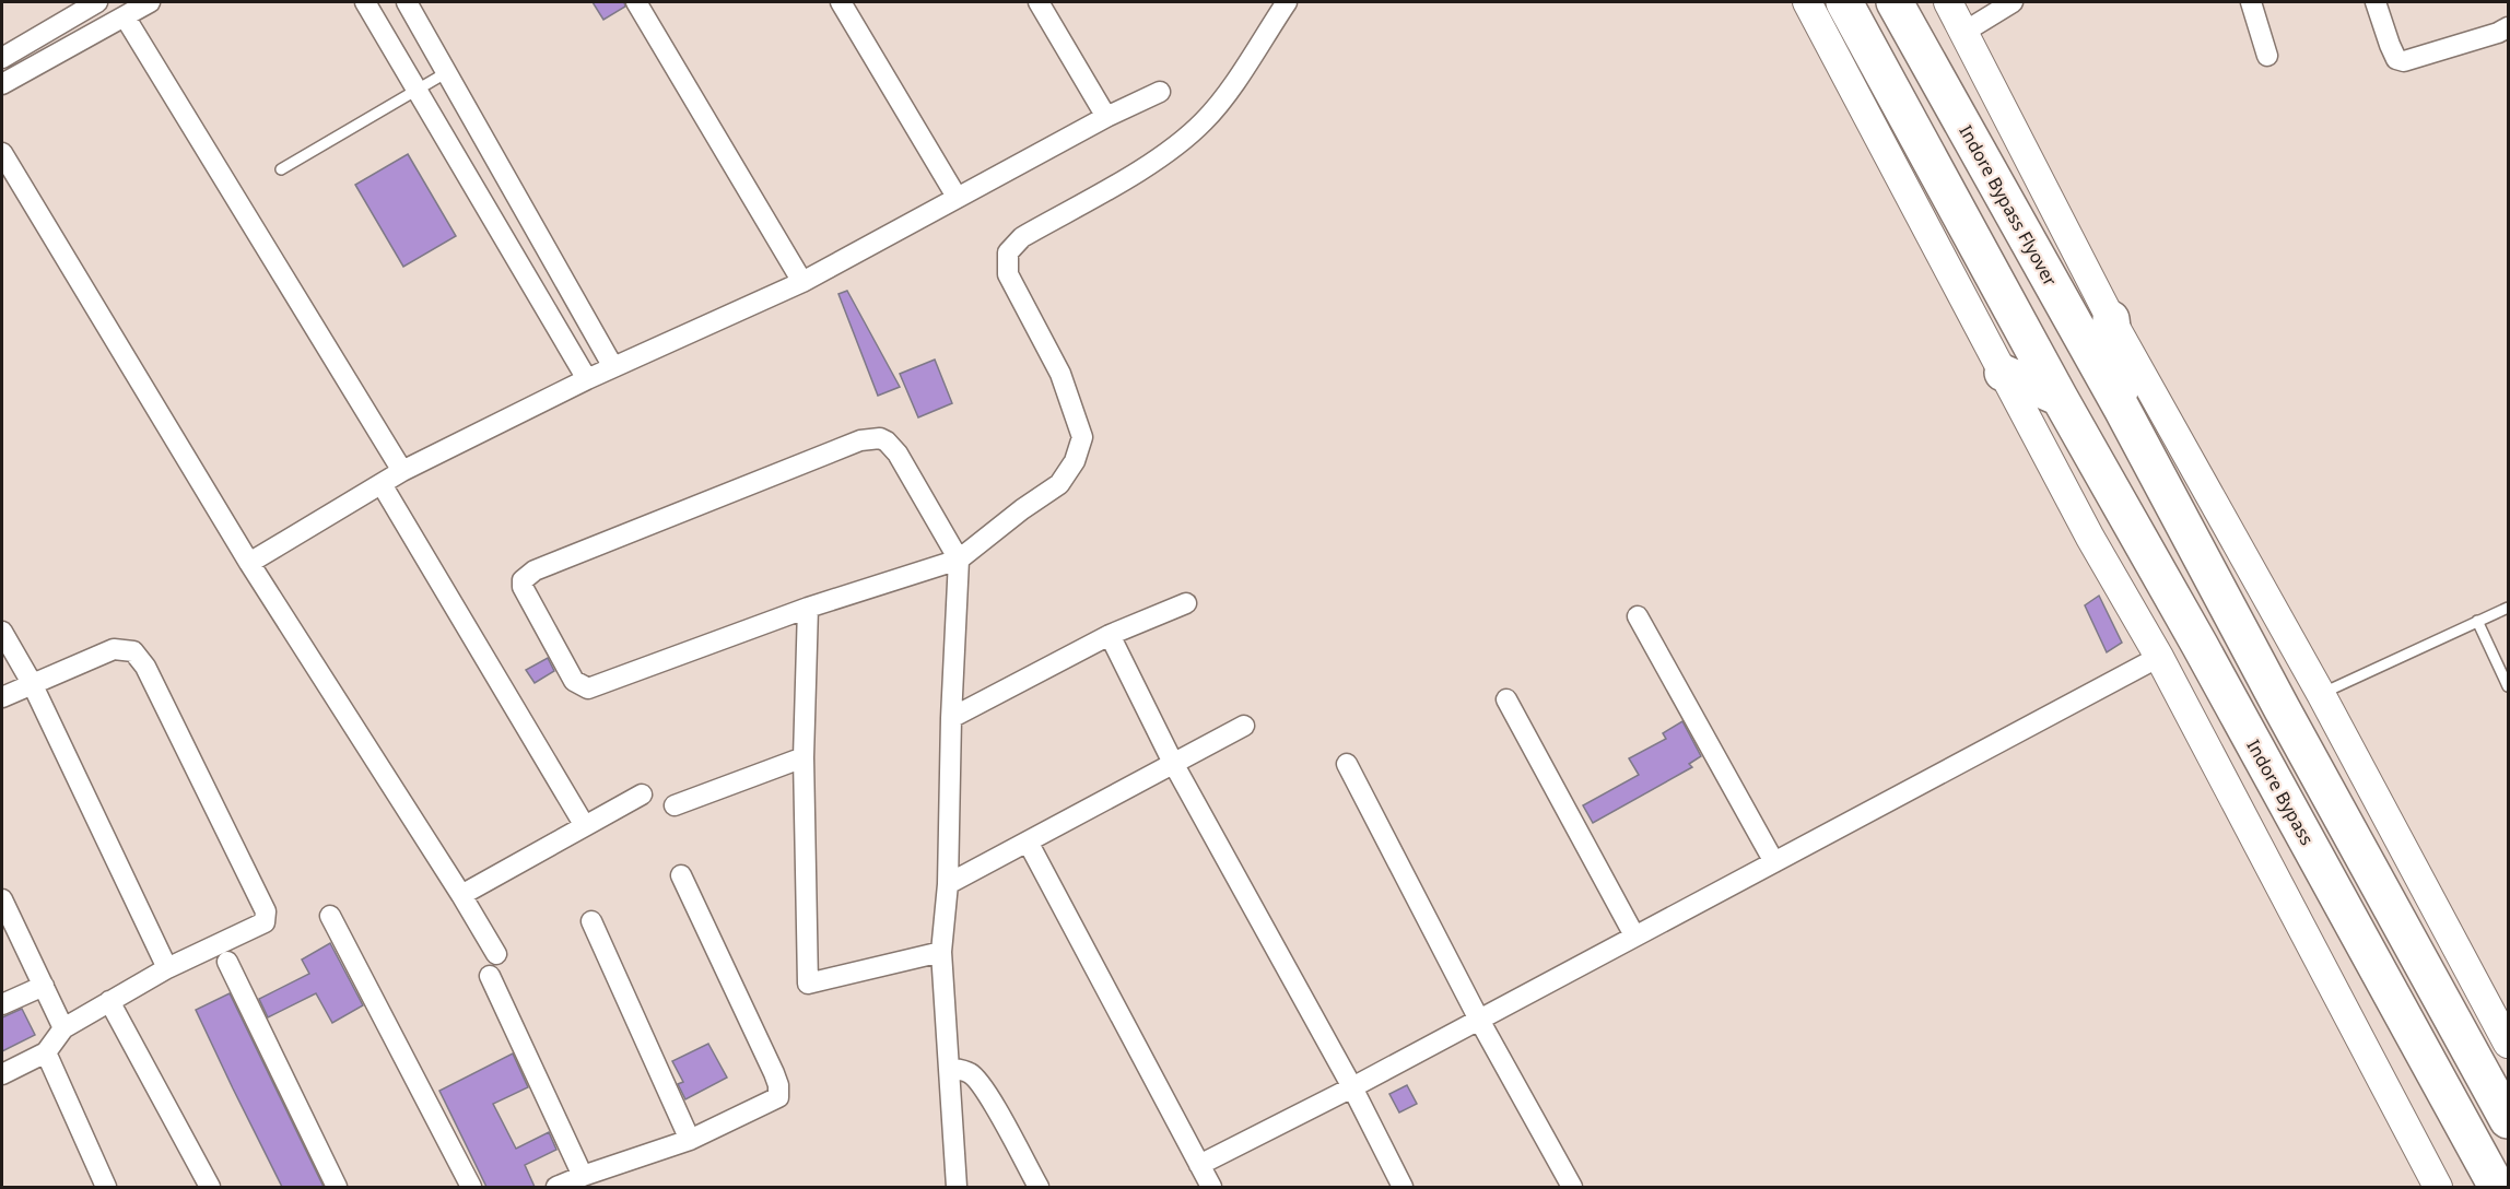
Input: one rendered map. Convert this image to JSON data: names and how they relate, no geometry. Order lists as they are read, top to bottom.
{
  "streets": {
    "highway": ["Indore Bypass Flyover", "Indore Bypass"]
  }
}
